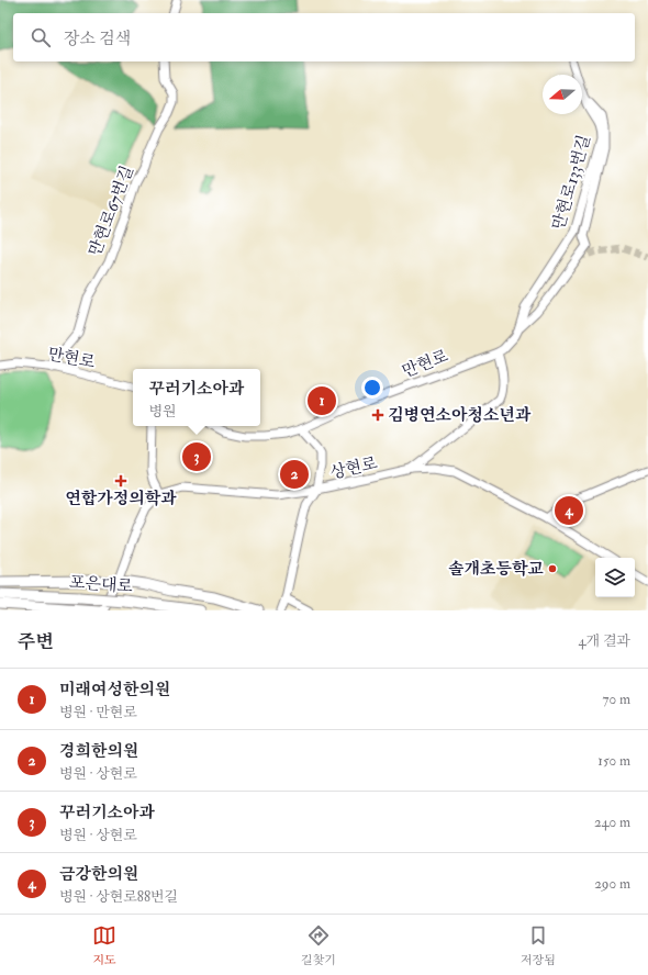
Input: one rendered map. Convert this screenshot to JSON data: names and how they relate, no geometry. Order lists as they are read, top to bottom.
{
  "streets": {
    "main road": ["포은대로"],
    "street": [
      "만현로133번길",
      "만현로67번길",
      "만현로",
      "상현로"
    ]
  },
  "crossings": [
    ["만현로133번길", "만현로"],
    ["만현로67번길", "만현로"]
  ],
  "places": {
    "health": ["김병연소아청소년과", "연합가정의학과"],
    "other": ["솔개초등학교"]
  },
  "north": "left",
  "page": {
    "search": "장소 검색",
    "popup": ["꾸러기소아과", "병원"],
    "pins": [
      "1",
      "3",
      "2",
      "4"
    ],
    "heading": ["주변", "4개 결과"],
    "list": [
      {
        "mark": "1",
        "name": "미래여성한의원",
        "note": "병원 · 만현로",
        "value": "70 m"
      },
      {
        "mark": "2",
        "name": "경희한의원",
        "note": "병원 · 상현로",
        "value": "150 m"
      },
      {
        "mark": "3",
        "name": "꾸러기소아과",
        "note": "병원 · 상현로",
        "value": "240 m"
      },
      {
        "mark": "4",
        "name": "금강한의원",
        "note": "병원 · 상현로88번길",
        "value": "290 m"
      }
    ],
    "nav": ["지도", "길찾기", "저장됨"]
  }
}
